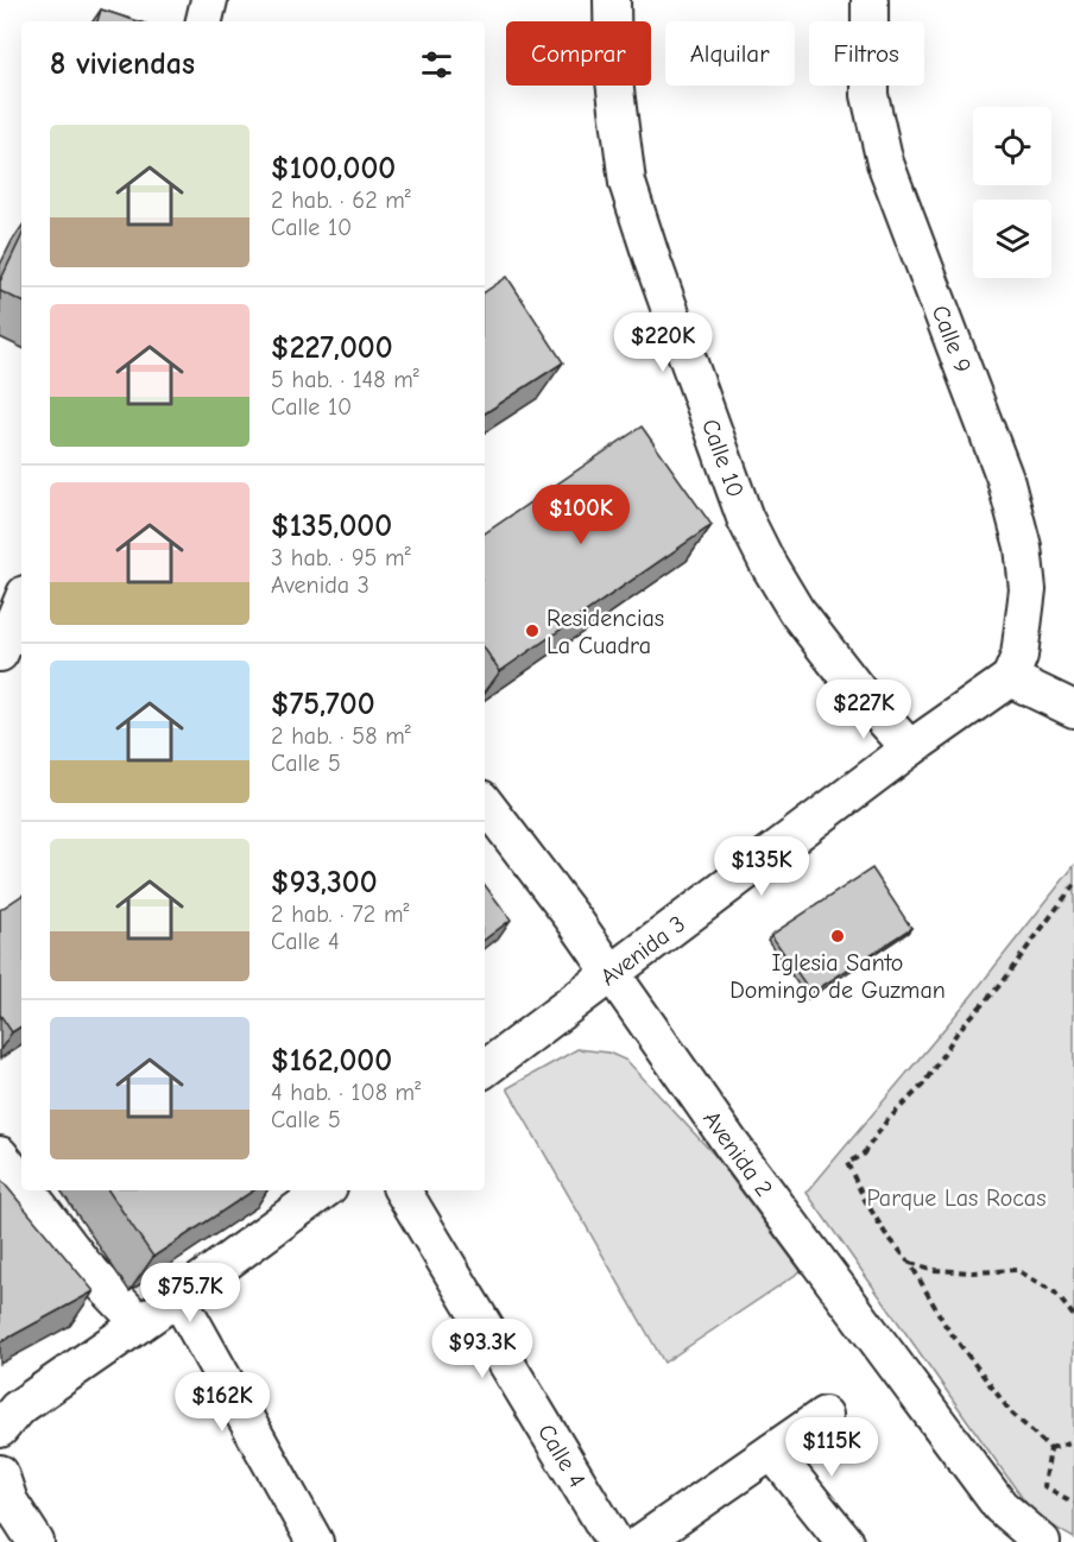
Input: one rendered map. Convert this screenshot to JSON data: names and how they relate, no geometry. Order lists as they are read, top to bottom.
{
  "streets": {
    "street": [
      "Calle 9",
      "Calle 10",
      "Avenida 3",
      "Avenida 2",
      "Calle 4"
    ]
  },
  "crossings": [
    ["Calle 9", "Avenida 3"],
    ["Calle 10", "Avenida 3"],
    ["Avenida 3", "Avenida 2"]
  ],
  "parks": ["Parque Las Rocas"],
  "places": ["Residencias La Cuadra", "Iglesia Santo Domingo de Guzman"],
  "page": {
    "chip": ["Comprar", "Alquilar", "Filtros"],
    "heading": "8 viviendas",
    "list": [
      {
        "name": "$100,000",
        "note": "2 hab. · 62 m² · Calle 10"
      },
      {
        "name": "$227,000",
        "note": "5 hab. · 148 m² · Calle 10"
      },
      {
        "name": "$135,000",
        "note": "3 hab. · 95 m² · Avenida 3"
      },
      {
        "name": "$75,700",
        "note": "2 hab. · 58 m² · Calle 5"
      },
      {
        "name": "$93,300",
        "note": "2 hab. · 72 m² · Calle 4"
      },
      {
        "name": "$162,000",
        "note": "4 hab. · 108 m² · Calle 5"
      }
    ],
    "price": [
      "$220K",
      "$100K",
      "$227K",
      "$135K",
      "$75.7K",
      "$93.3K",
      "$162K",
      "$115K"
    ]
  }
}
